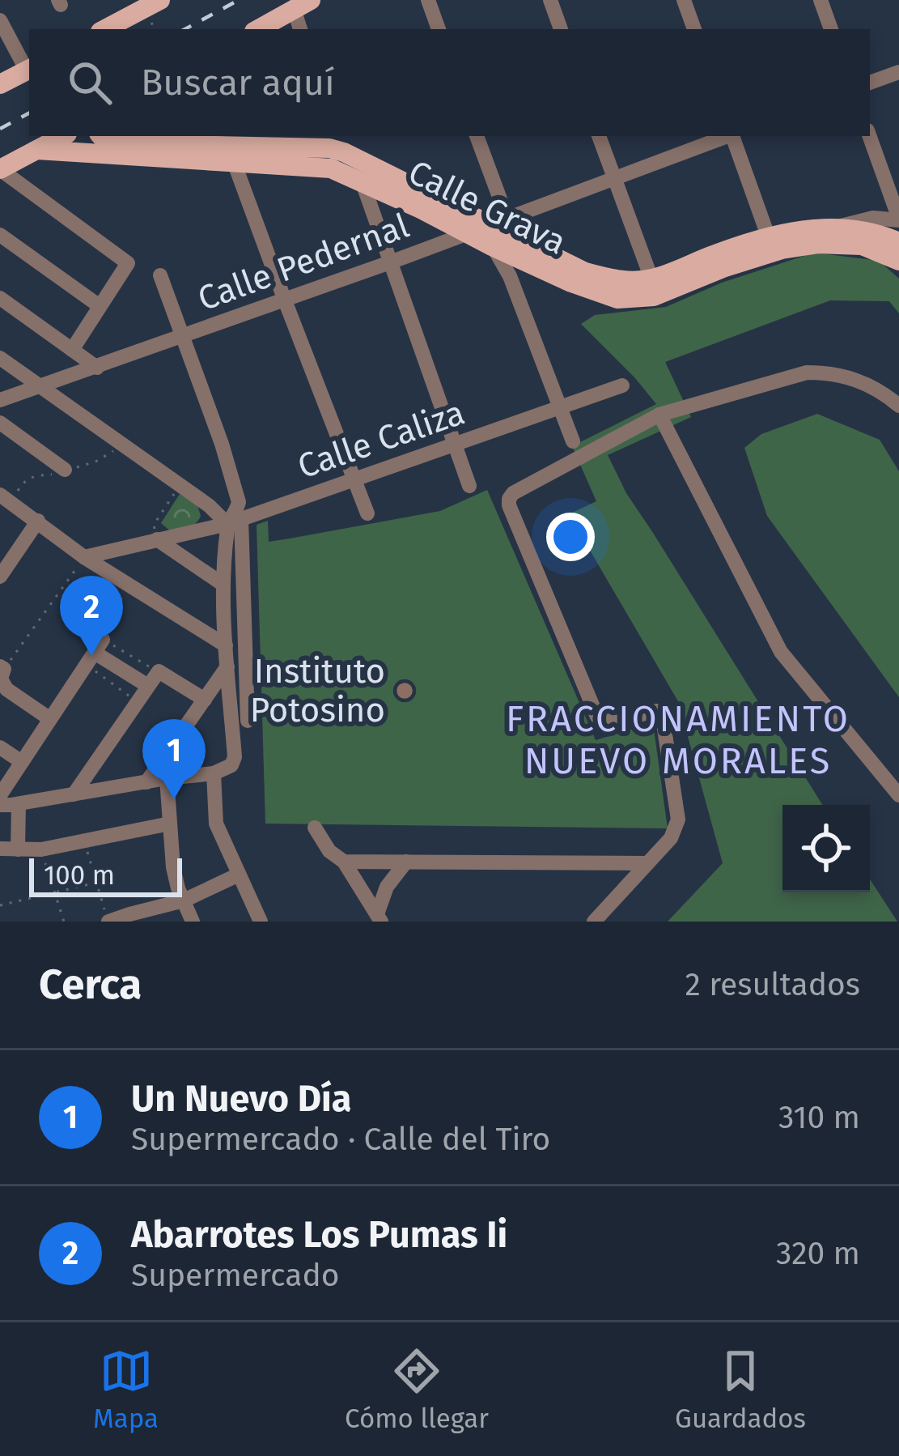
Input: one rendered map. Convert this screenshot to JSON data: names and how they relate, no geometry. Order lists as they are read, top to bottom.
{
  "streets": {
    "main road": ["Calle Grava"],
    "street": ["Calle Pedernal", "Calle Caliza"]
  },
  "crossings": [
    ["Calle Grava", "Calle Pedernal"]
  ],
  "districts": ["FRACCIONAMIENTO NUEVO MORALES"],
  "places": ["Instituto Potosino"],
  "scale_bar": "100 m",
  "page": {
    "search": "Buscar aquí",
    "pins": ["2", "1"],
    "scale": "100 m",
    "heading": ["Cerca", "2 resultados"],
    "list": [
      {
        "mark": "1",
        "name": "Un Nuevo Día",
        "note": "Supermercado · Calle del Tiro",
        "value": "310 m"
      },
      {
        "mark": "2",
        "name": "Abarrotes Los Pumas Ii",
        "note": "Supermercado",
        "value": "320 m"
      }
    ],
    "nav": ["Mapa", "Cómo llegar", "Guardados"]
  }
}
